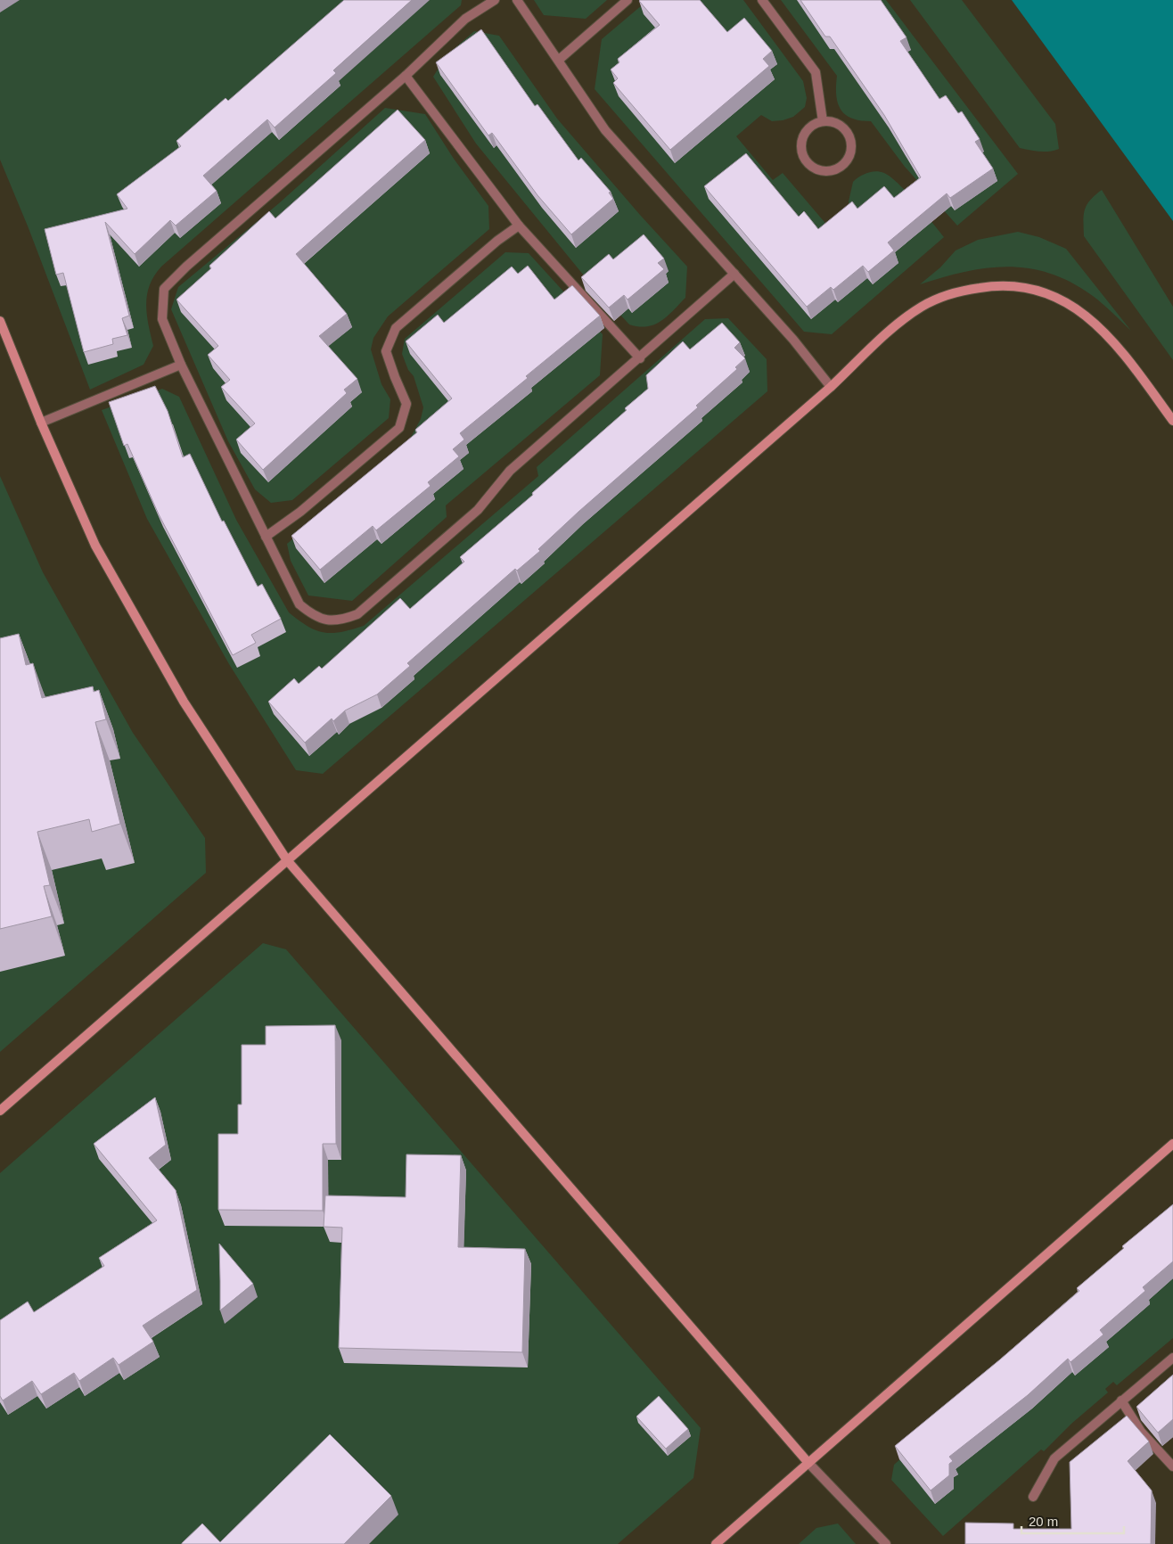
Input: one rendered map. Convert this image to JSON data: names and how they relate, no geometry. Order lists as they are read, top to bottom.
{
  "scale_bar": "20 m"
}
